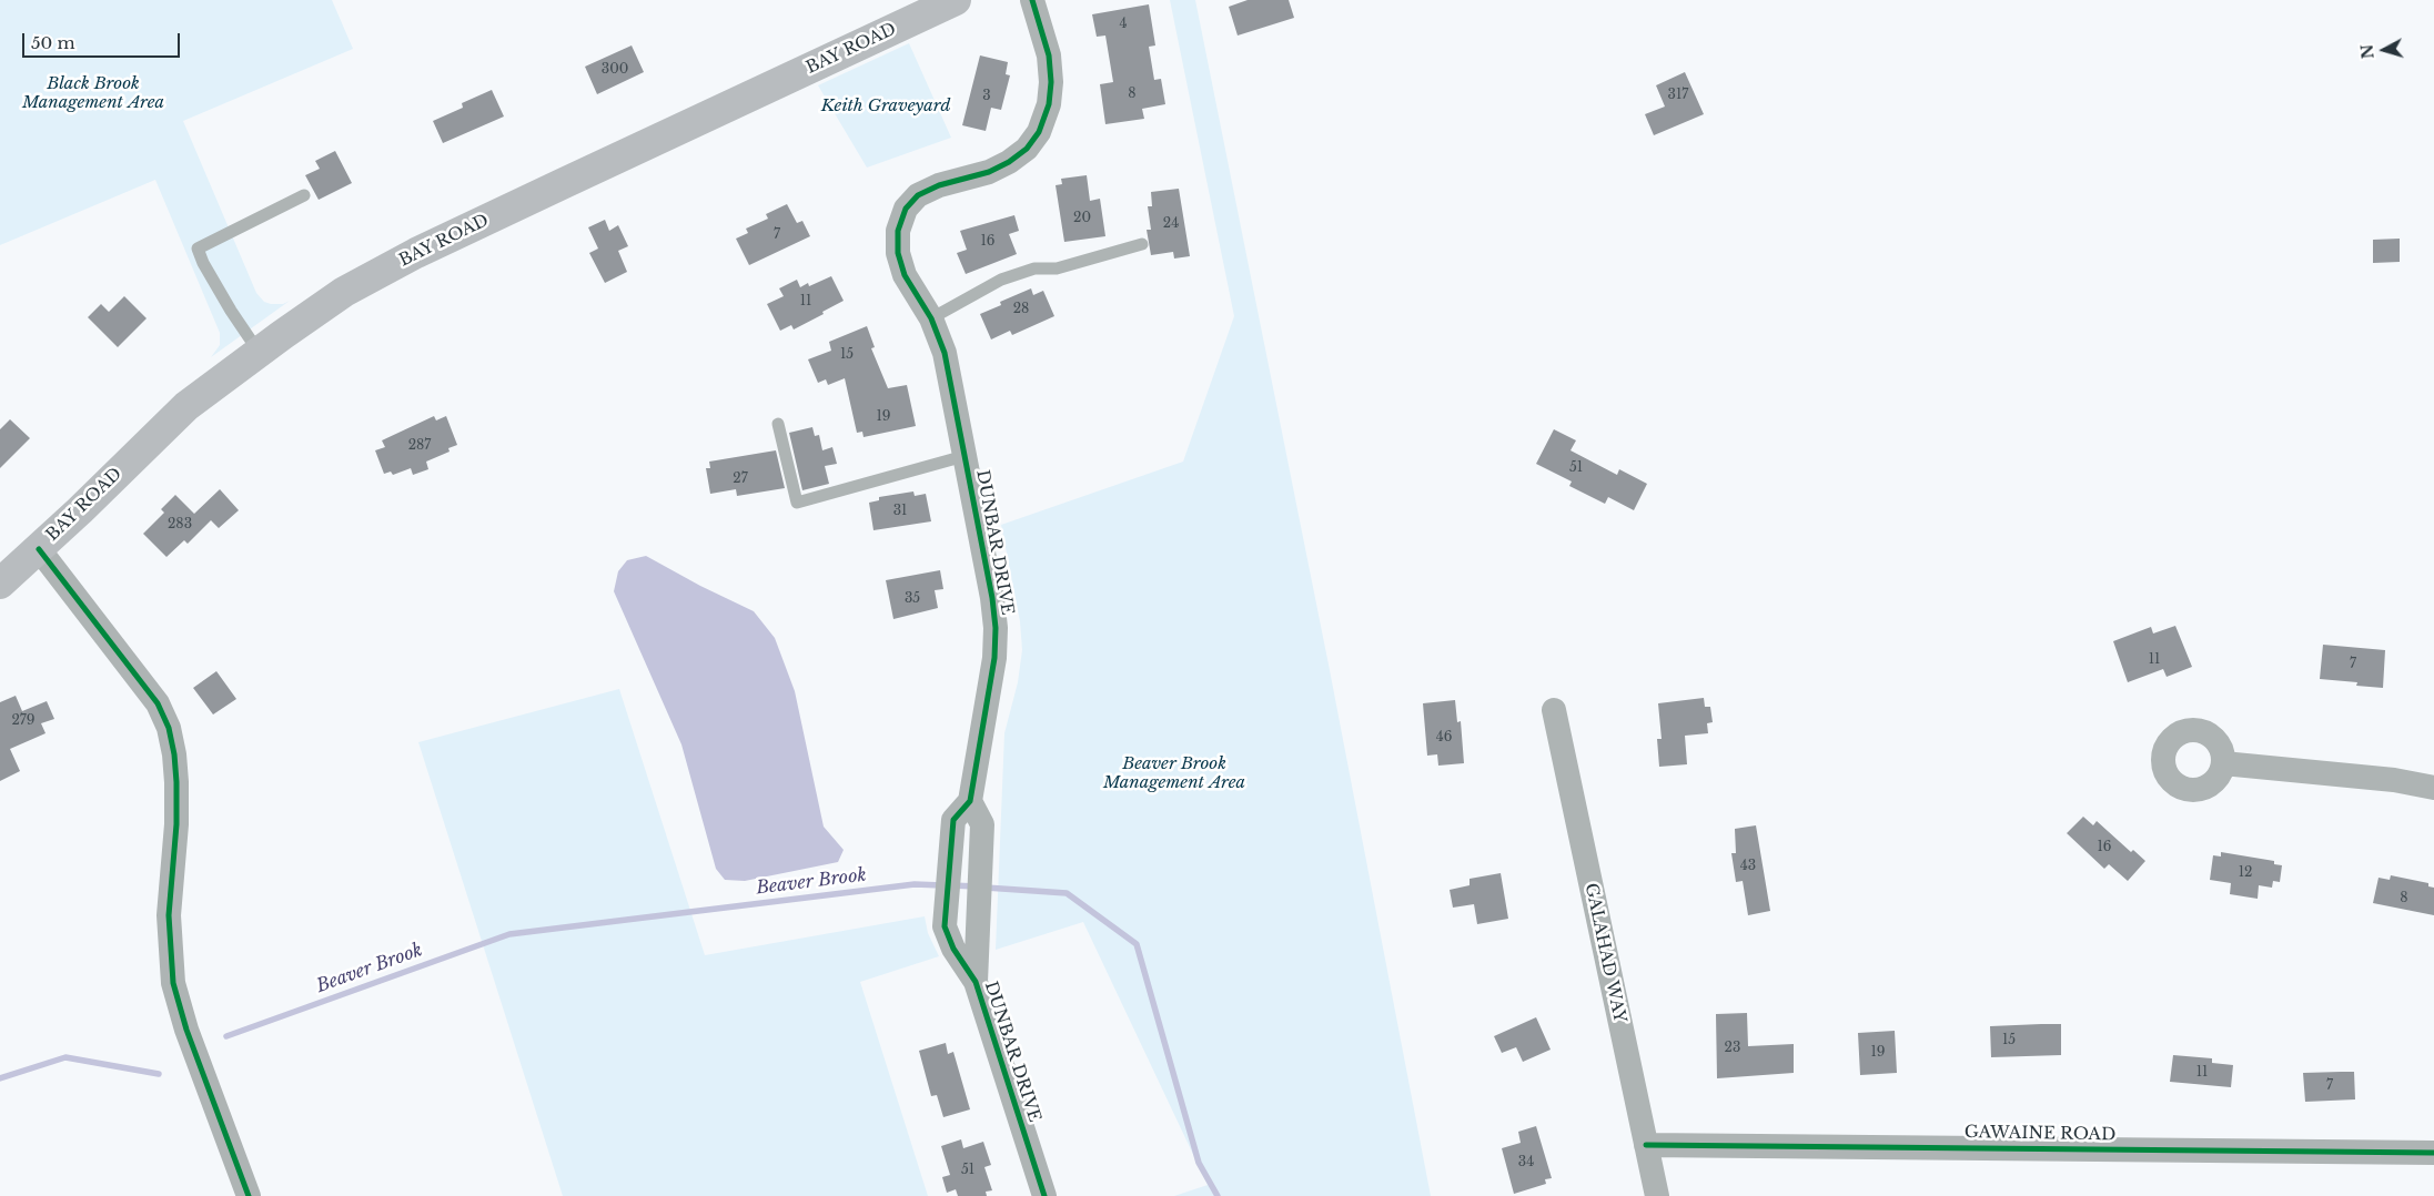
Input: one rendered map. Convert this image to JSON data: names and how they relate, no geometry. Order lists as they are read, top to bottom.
{
  "streets": {
    "main road": ["BAY ROAD"],
    "street": ["DUNBAR DRIVE", "GALAHAD WAY", "GAWAINE ROAD"]
  },
  "crossings": [
    ["GALAHAD WAY", "GAWAINE ROAD"]
  ],
  "water": ["Beaver Brook"],
  "parks": ["Black Brook Management Area", "Keith Graveyard", "Beaver Brook Management Area"],
  "house_numbers": [
    "4",
    "300",
    "8",
    "317",
    "3",
    "20",
    "24",
    "7",
    "16",
    "11",
    "28",
    "15",
    "19",
    "287",
    "51",
    "27",
    "31",
    "283",
    "35",
    "11",
    "7",
    "279",
    "46",
    "16",
    "43",
    "12",
    "8",
    "15",
    "23",
    "19",
    "11",
    "7",
    "34",
    "51"
  ],
  "scale_bar": "50 m",
  "north": "left"
}
